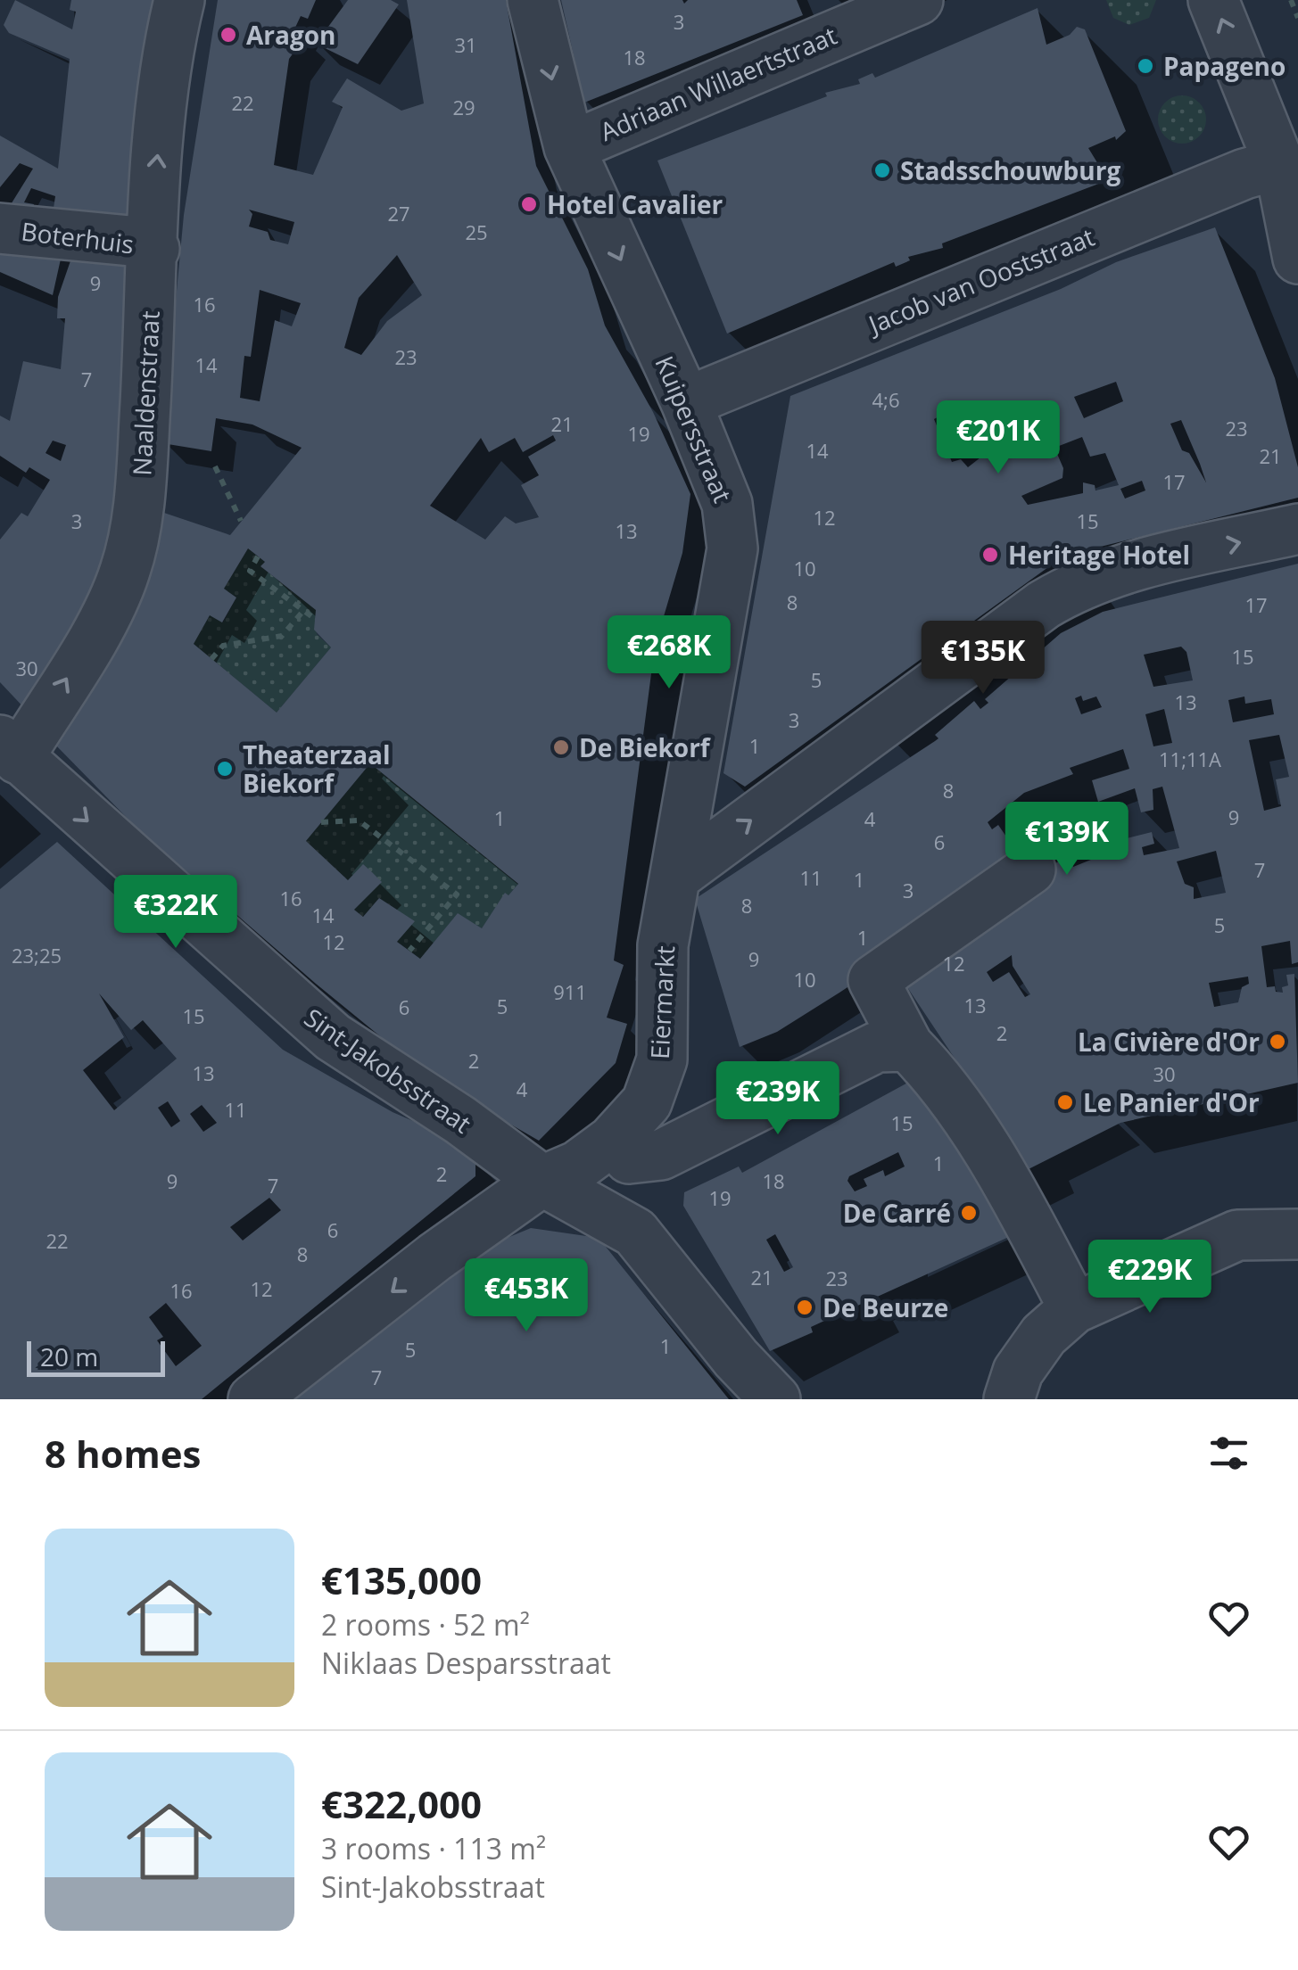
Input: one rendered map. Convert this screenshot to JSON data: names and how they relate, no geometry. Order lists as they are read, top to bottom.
{
  "streets": {
    "street": [
      "Adriaan Willaertstraat",
      "Boterhuis",
      "Jacob van Ooststraat",
      "Naaldenstraat",
      "Kuipersstraat",
      "Eiermarkt",
      "Sint-Jakobsstraat"
    ]
  },
  "crossings": [
    ["Adriaan Willaertstraat", "Kuipersstraat"],
    ["Boterhuis", "Naaldenstraat"],
    ["Jacob van Ooststraat", "Kuipersstraat"],
    ["Naaldenstraat", "Sint-Jakobsstraat"],
    ["Kuipersstraat", "Eiermarkt"],
    ["Eiermarkt", "Sint-Jakobsstraat"]
  ],
  "one_way": [
    "Naaldenstraat",
    "Kuipersstraat",
    "Eiermarkt",
    "Sint-Jakobsstraat"
  ],
  "places": [
    "Aragon",
    "Papageno",
    "Stadsschouwburg",
    "Hotel Cavalier",
    "Heritage Hotel",
    "De Biekorf",
    "Theaterzaal Biekorf",
    "La Civière d'Or",
    "Le Panier d'Or",
    "De Carré",
    "De Beurze"
  ],
  "house_numbers": [
    "3",
    "31",
    "18",
    "22",
    "29",
    "27",
    "25",
    "9",
    "16",
    "23",
    "14",
    "7",
    "4;6",
    "21",
    "23",
    "19",
    "14",
    "21",
    "17",
    "12",
    "3",
    "15",
    "13",
    "10",
    "8",
    "17",
    "15",
    "30",
    "5",
    "13",
    "3",
    "1",
    "11;11A",
    "8",
    "9",
    "1",
    "4",
    "6",
    "7",
    "11",
    "1",
    "3",
    "16",
    "8",
    "14",
    "5",
    "1",
    "12",
    "23;25",
    "9",
    "12",
    "10",
    "911",
    "13",
    "5",
    "6",
    "15",
    "2",
    "2",
    "13",
    "30",
    "4",
    "11",
    "15",
    "1",
    "2",
    "9",
    "18",
    "7",
    "19",
    "6",
    "22",
    "8",
    "21",
    "23",
    "12",
    "16",
    "1",
    "5",
    "7"
  ],
  "scale_bar": "20 m",
  "page": {
    "price": [
      "€201K",
      "€268K",
      "€135K",
      "€139K",
      "€322K",
      "€239K",
      "€229K",
      "€453K"
    ],
    "scale": "20 m",
    "heading": "8 homes",
    "list": [
      {
        "name": "€135,000",
        "note": "2 rooms · 52 m² · Niklaas Desparsstraat"
      },
      {
        "name": "€322,000",
        "note": "3 rooms · 113 m² · Sint-Jakobsstraat"
      }
    ]
  }
}
